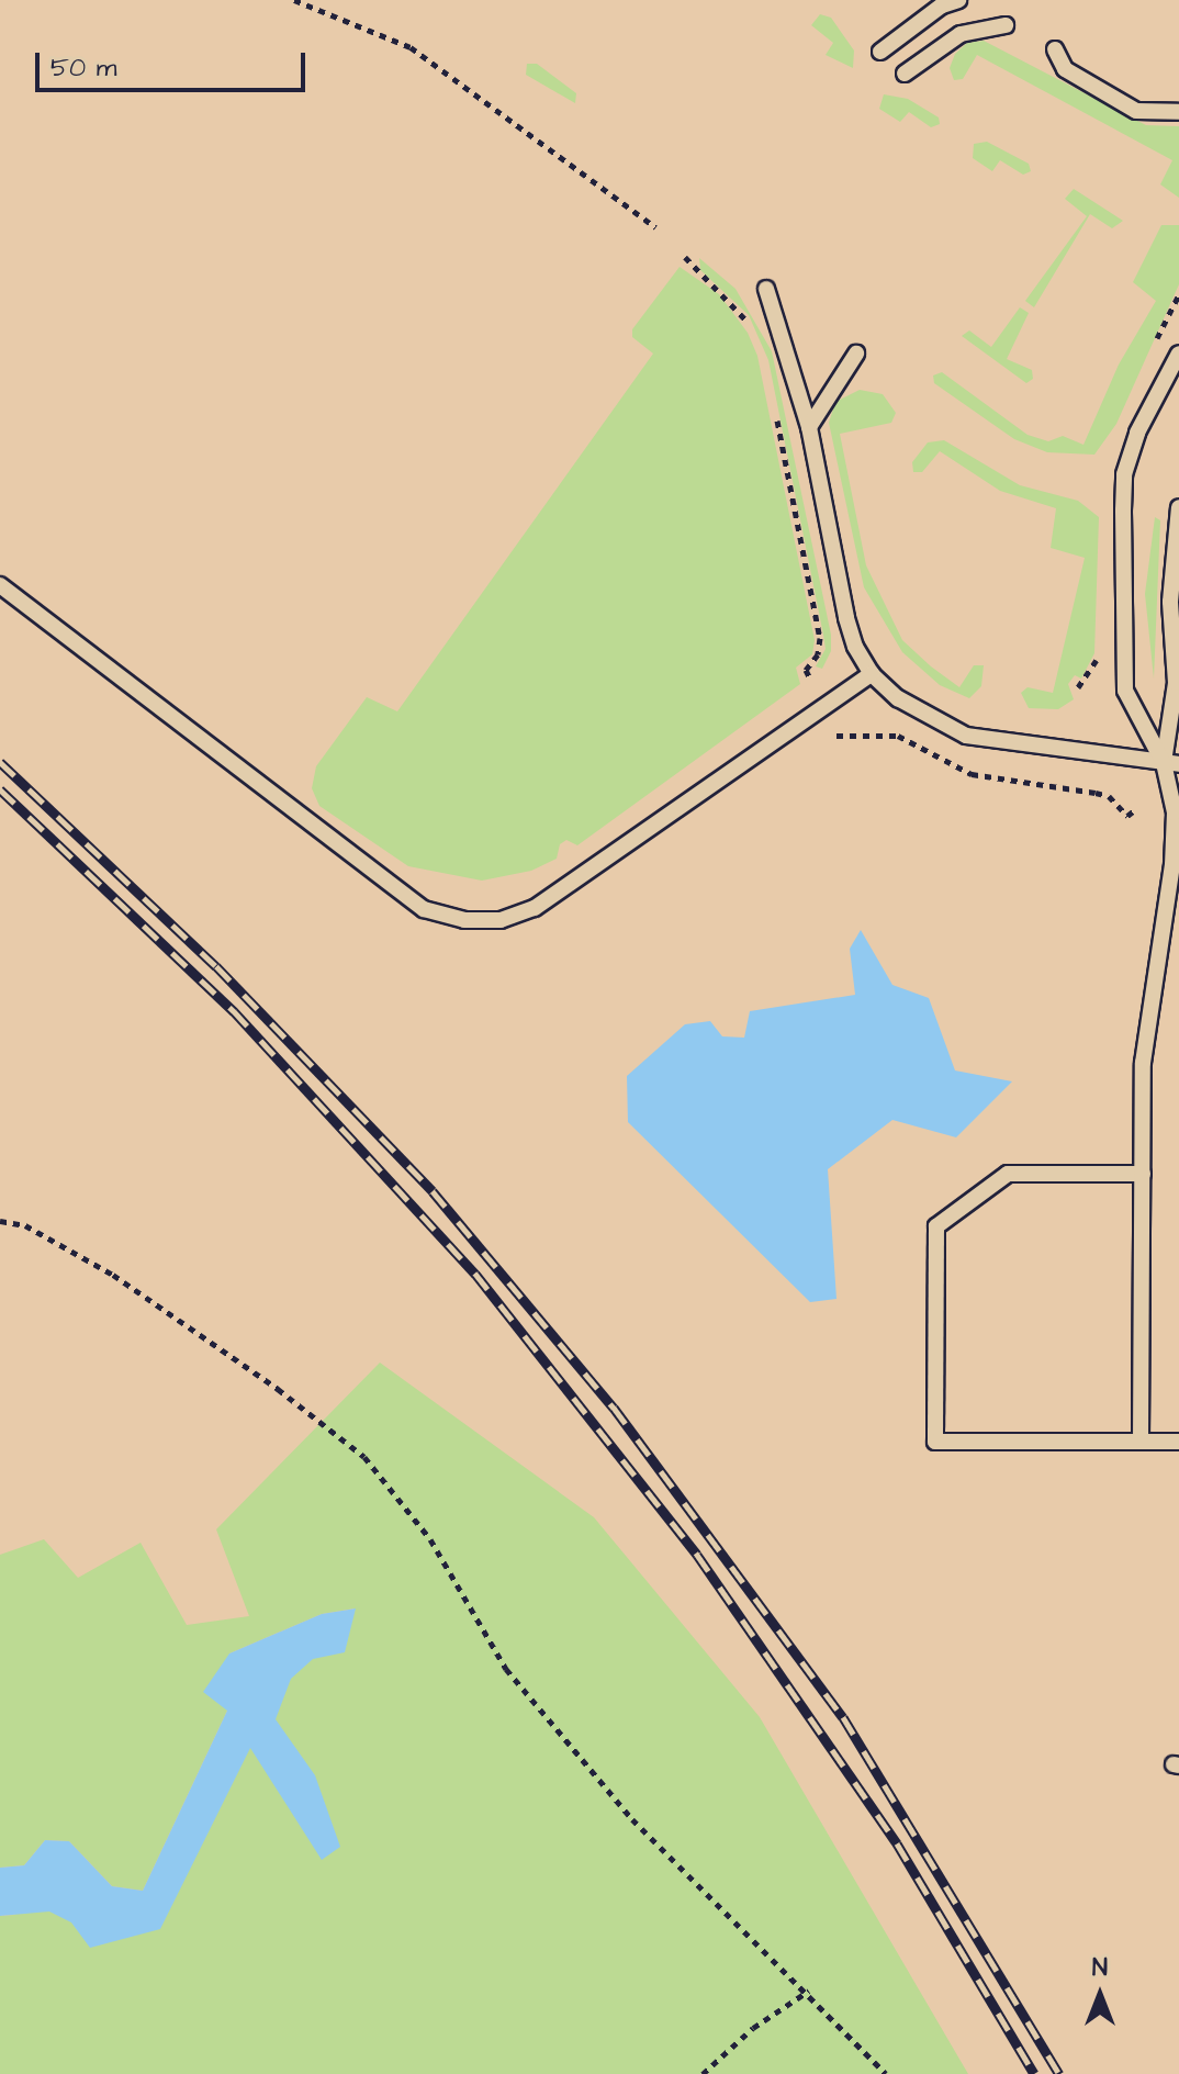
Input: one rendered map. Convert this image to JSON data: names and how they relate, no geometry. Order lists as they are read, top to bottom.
{
  "scale_bar": "50 m",
  "north": "top"
}
